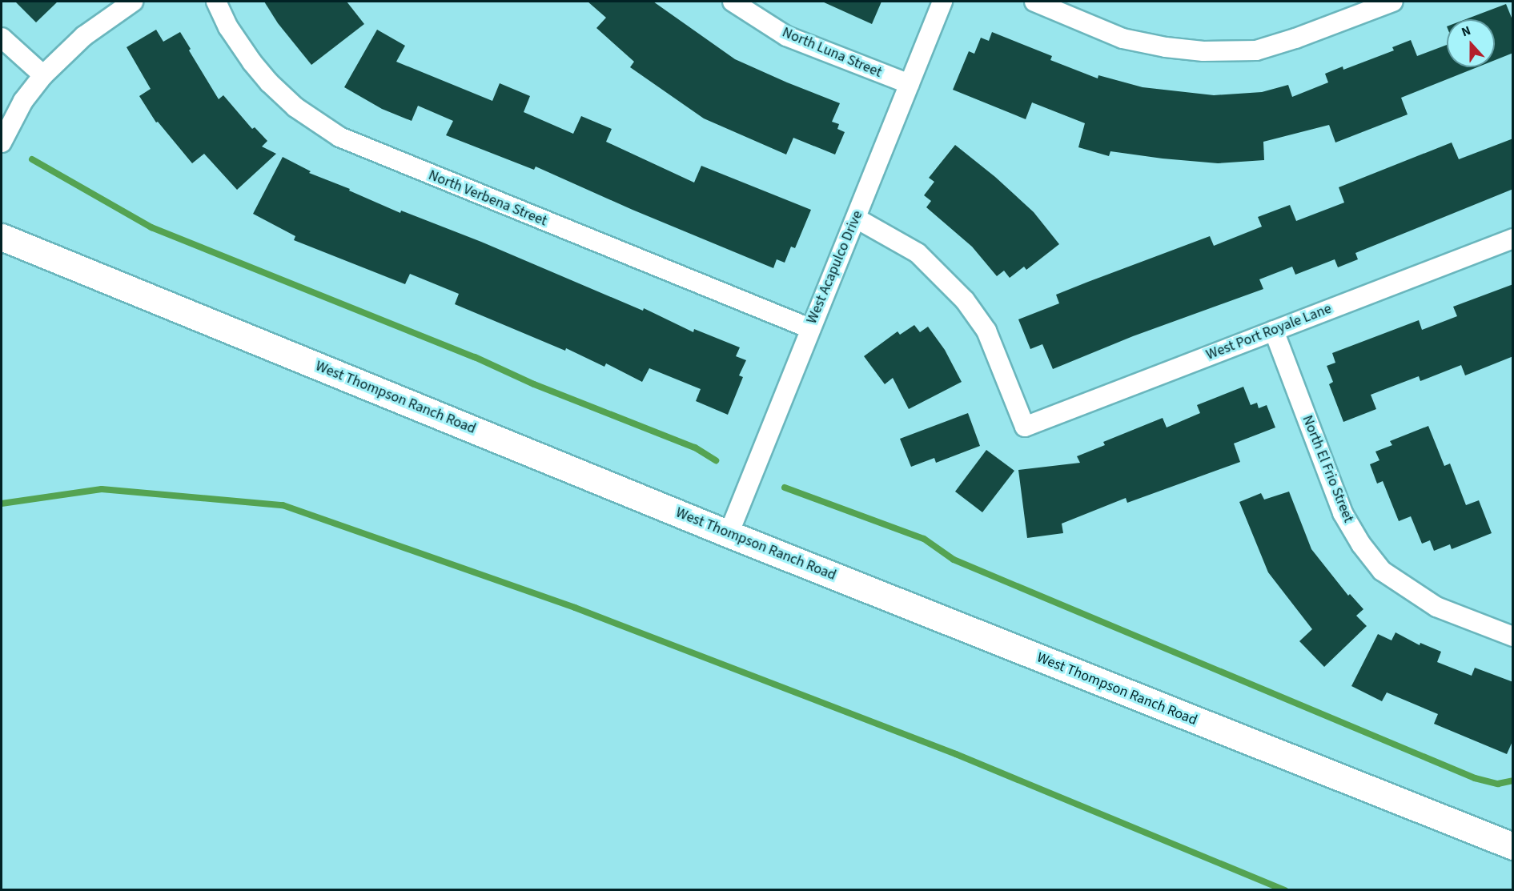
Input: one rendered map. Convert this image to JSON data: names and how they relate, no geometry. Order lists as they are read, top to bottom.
{
  "streets": {
    "main road": ["West Thompson Ranch Road"],
    "street": [
      "North Luna Street",
      "North Verbena Street",
      "West Acapulco Drive",
      "West Port Royale Lane",
      "North El Frio Street"
    ]
  },
  "crossings": [
    ["North Luna Street", "West Acapulco Drive"],
    ["North Verbena Street", "West Acapulco Drive"],
    ["West Acapulco Drive", "West Port Royale Lane"],
    ["West Acapulco Drive", "West Thompson Ranch Road"],
    ["West Port Royale Lane", "North El Frio Street"]
  ],
  "north": "top"
}
